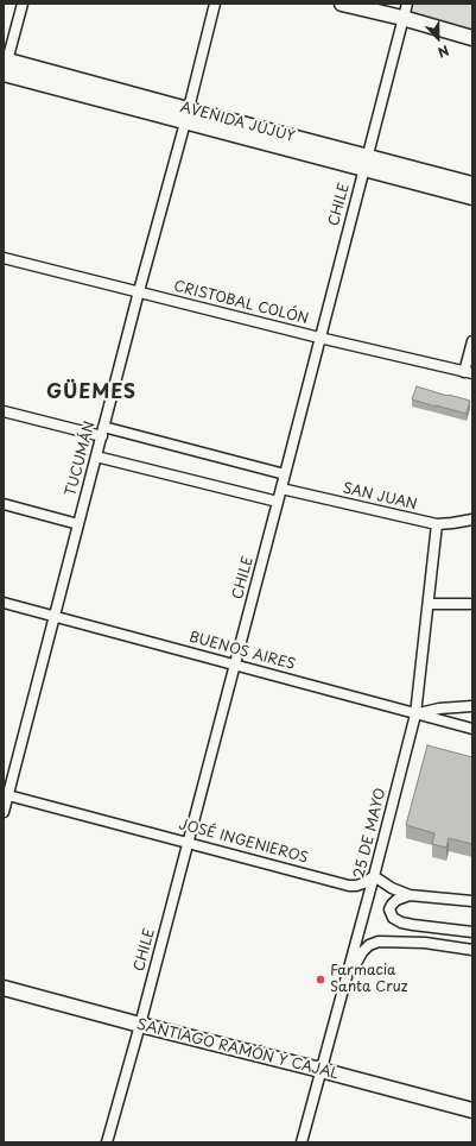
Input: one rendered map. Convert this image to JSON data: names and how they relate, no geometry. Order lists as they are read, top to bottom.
{
  "streets": {
    "street": [
      "AVENIDA JUJUY",
      "CHILE",
      "CRISTOBAL COLÓN",
      "TUCUMÁN",
      "SAN JUAN",
      "BUENOS AIRES",
      "25 DE MAYO",
      "JOSÉ INGENIEROS",
      "SANTIAGO RAMÓN Y CAJAL"
    ]
  },
  "crossings": [
    ["AVENIDA JUJUY", "CHILE"],
    ["AVENIDA JUJUY", "TUCUMÁN"],
    ["CHILE", "CRISTOBAL COLÓN"],
    ["CHILE", "SAN JUAN"],
    ["CHILE", "BUENOS AIRES"],
    ["CHILE", "JOSÉ INGENIEROS"],
    ["CHILE", "SANTIAGO RAMÓN Y CAJAL"],
    ["CRISTOBAL COLÓN", "TUCUMÁN"],
    ["TUCUMÁN", "BUENOS AIRES"],
    ["TUCUMÁN", "JOSÉ INGENIEROS"],
    ["SAN JUAN", "25 DE MAYO"],
    ["BUENOS AIRES", "25 DE MAYO"],
    ["25 DE MAYO", "JOSÉ INGENIEROS"],
    ["25 DE MAYO", "SANTIAGO RAMÓN Y CAJAL"]
  ],
  "districts": ["GÜEMES"],
  "places": ["Farmacia Santa Cruz"],
  "north": "bottom"
}
